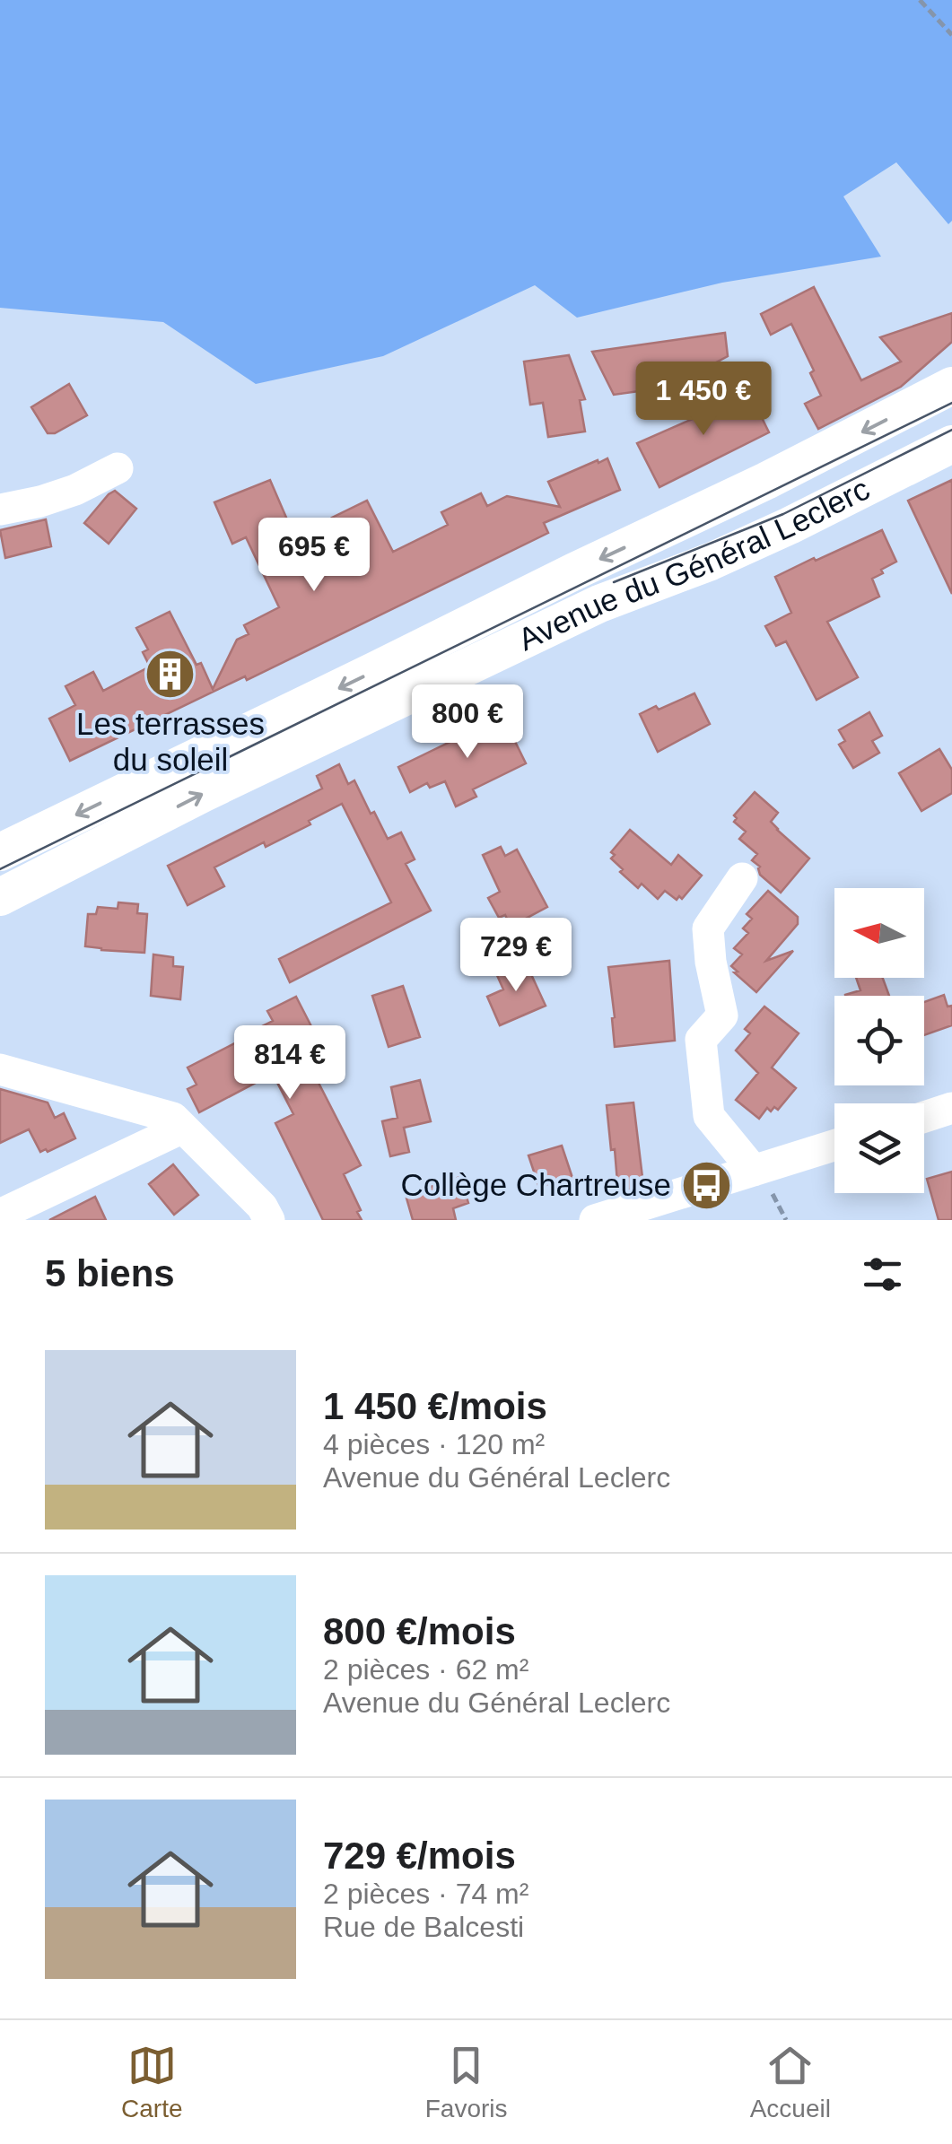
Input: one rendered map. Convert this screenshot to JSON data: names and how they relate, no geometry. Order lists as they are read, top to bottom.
{
  "streets": {
    "main road": ["Avenue du Général Leclerc"]
  },
  "places": {
    "building": ["Les terrasses du soleil"],
    "bus stop": ["Collège Chartreuse"]
  },
  "north": "left",
  "page": {
    "price": [
      "1 450 €",
      "695 €",
      "800 €",
      "729 €",
      "814 €"
    ],
    "heading": "5 biens",
    "list": [
      {
        "name": "1 450 €/mois",
        "note": "4 pièces · 120 m² · Avenue du Général Leclerc"
      },
      {
        "name": "800 €/mois",
        "note": "2 pièces · 62 m² · Avenue du Général Leclerc"
      },
      {
        "name": "729 €/mois",
        "note": "2 pièces · 74 m² · Rue de Balcesti"
      }
    ],
    "tabs": ["Carte", "Favoris", "Accueil"]
  }
}
